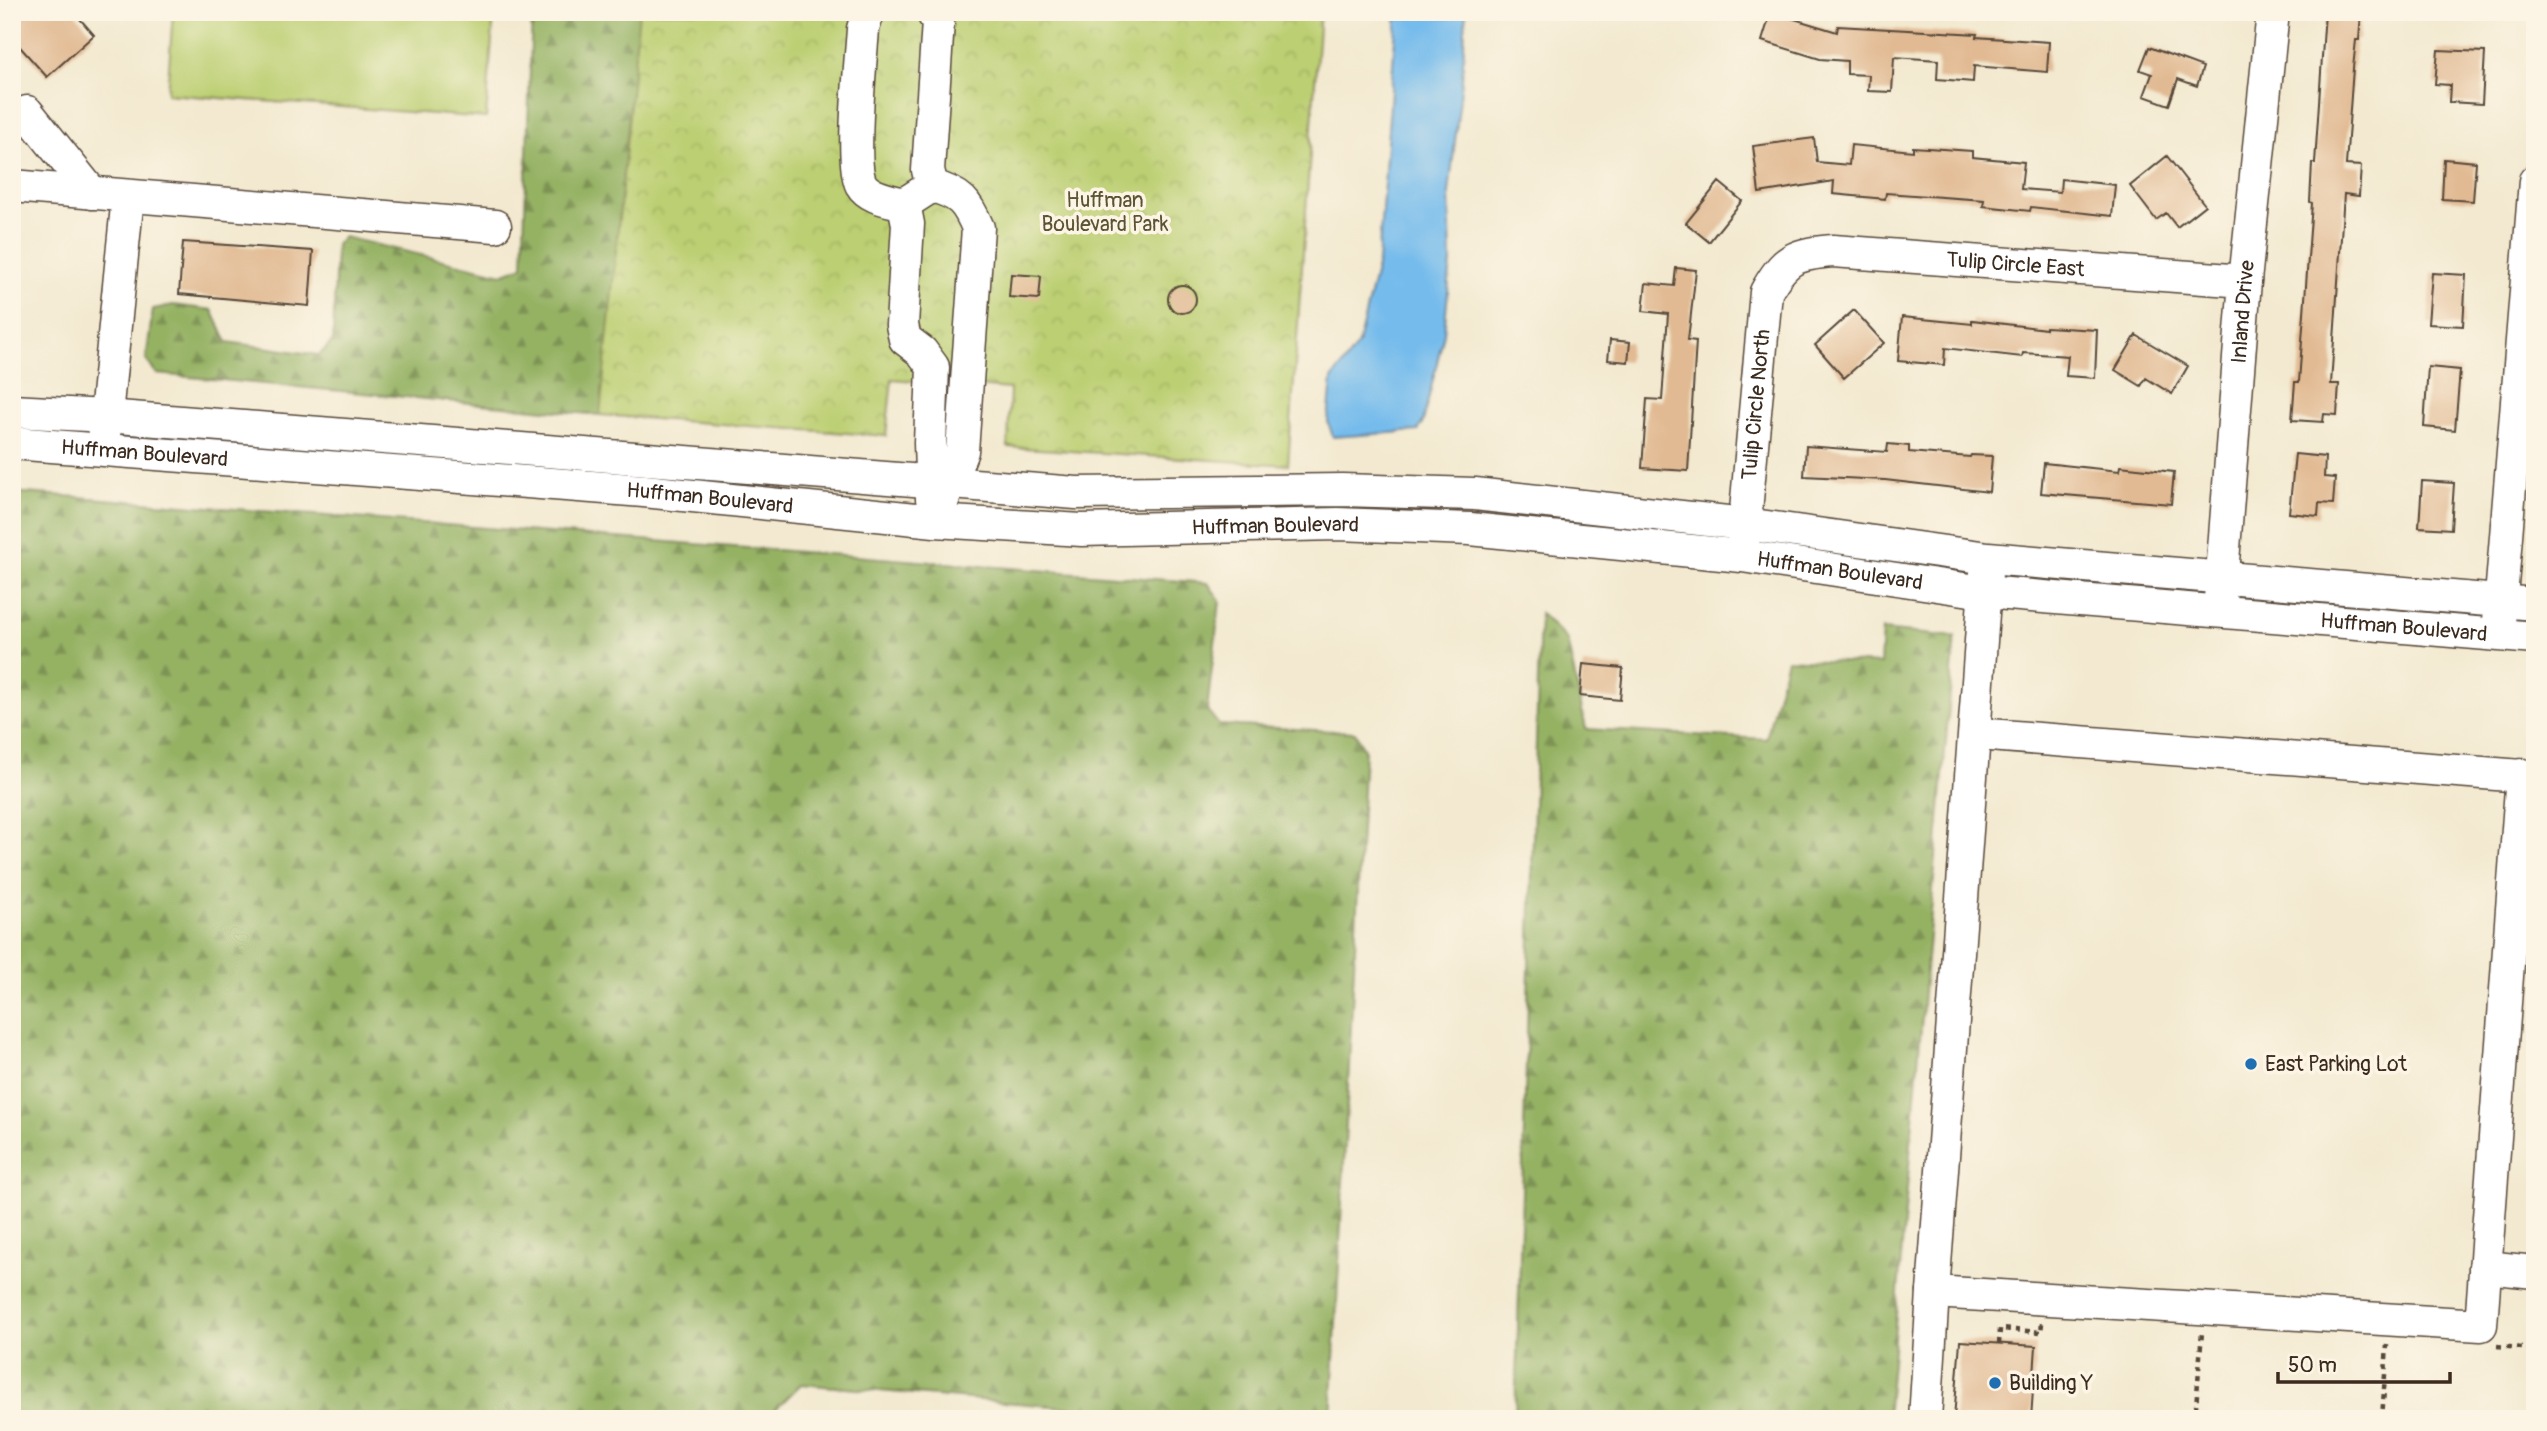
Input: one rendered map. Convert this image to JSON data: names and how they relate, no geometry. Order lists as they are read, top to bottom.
{
  "streets": {
    "street": [
      "Tulip Circle East",
      "Inland Drive",
      "Tulip Circle North",
      "Huffman Boulevard"
    ]
  },
  "crossings": [
    ["Tulip Circle East", "Inland Drive"],
    ["Tulip Circle East", "Tulip Circle North"],
    ["Inland Drive", "Huffman Boulevard"],
    ["Tulip Circle North", "Huffman Boulevard"]
  ],
  "parks": ["Huffman Boulevard Park"],
  "places": ["East Parking Lot", "Building Y"],
  "scale_bar": "50 m"
}
